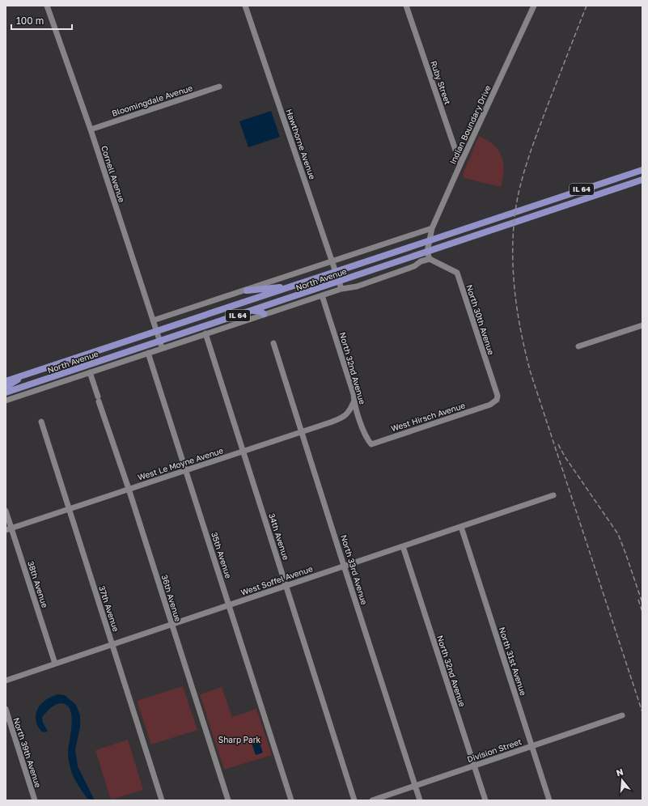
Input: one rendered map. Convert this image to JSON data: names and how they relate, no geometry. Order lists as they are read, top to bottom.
{
  "streets": {
    "main road": ["IL 64", "North Avenue"],
    "street": [
      "Ruby Street",
      "Bloomingdale Avenue",
      "Indian Boundary Drive",
      "Hawthorne Avenue",
      "Cornell Avenue",
      "North 30th Avenue",
      "North 32nd Avenue",
      "West Hirsch Avenue",
      "West Le Moyne Avenue",
      "34th Avenue",
      "35th Avenue",
      "North 33rd Avenue",
      "West Soffel Avenue",
      "38th Avenue",
      "36th Avenue",
      "37th Avenue",
      "North 31st Avenue",
      "Division Street",
      "North 39th Avenue"
    ]
  },
  "crossings": [
    ["Ruby Street", "Indian Boundary Drive"],
    ["Bloomingdale Avenue", "Cornell Avenue"],
    ["Indian Boundary Drive", "North Avenue"],
    ["Hawthorne Avenue", "North Avenue"],
    ["Cornell Avenue", "North Avenue"],
    ["North Avenue", "North 30th Avenue"],
    ["North Avenue", "North 32nd Avenue"],
    ["North Avenue", "34th Avenue"],
    ["North Avenue", "35th Avenue"],
    ["North Avenue", "36th Avenue"],
    ["North 30th Avenue", "West Hirsch Avenue"],
    ["North 32nd Avenue", "West Hirsch Avenue"],
    ["North 32nd Avenue", "West Le Moyne Avenue"],
    ["North 32nd Avenue", "West Soffel Avenue"],
    ["North 32nd Avenue", "Division Street"],
    ["West Le Moyne Avenue", "34th Avenue"],
    ["West Le Moyne Avenue", "35th Avenue"],
    ["West Le Moyne Avenue", "North 33rd Avenue"],
    ["West Le Moyne Avenue", "38th Avenue"],
    ["West Le Moyne Avenue", "36th Avenue"],
    ["West Le Moyne Avenue", "37th Avenue"],
    ["34th Avenue", "West Soffel Avenue"],
    ["35th Avenue", "West Soffel Avenue"],
    ["North 33rd Avenue", "West Soffel Avenue"],
    ["North 33rd Avenue", "Division Street"],
    ["West Soffel Avenue", "38th Avenue"],
    ["West Soffel Avenue", "36th Avenue"],
    ["West Soffel Avenue", "37th Avenue"],
    ["West Soffel Avenue", "North 31st Avenue"],
    ["North 31st Avenue", "Division Street"]
  ],
  "parks": ["Sharp Park"],
  "scale_bar": "100 m",
  "north": "top"
}
